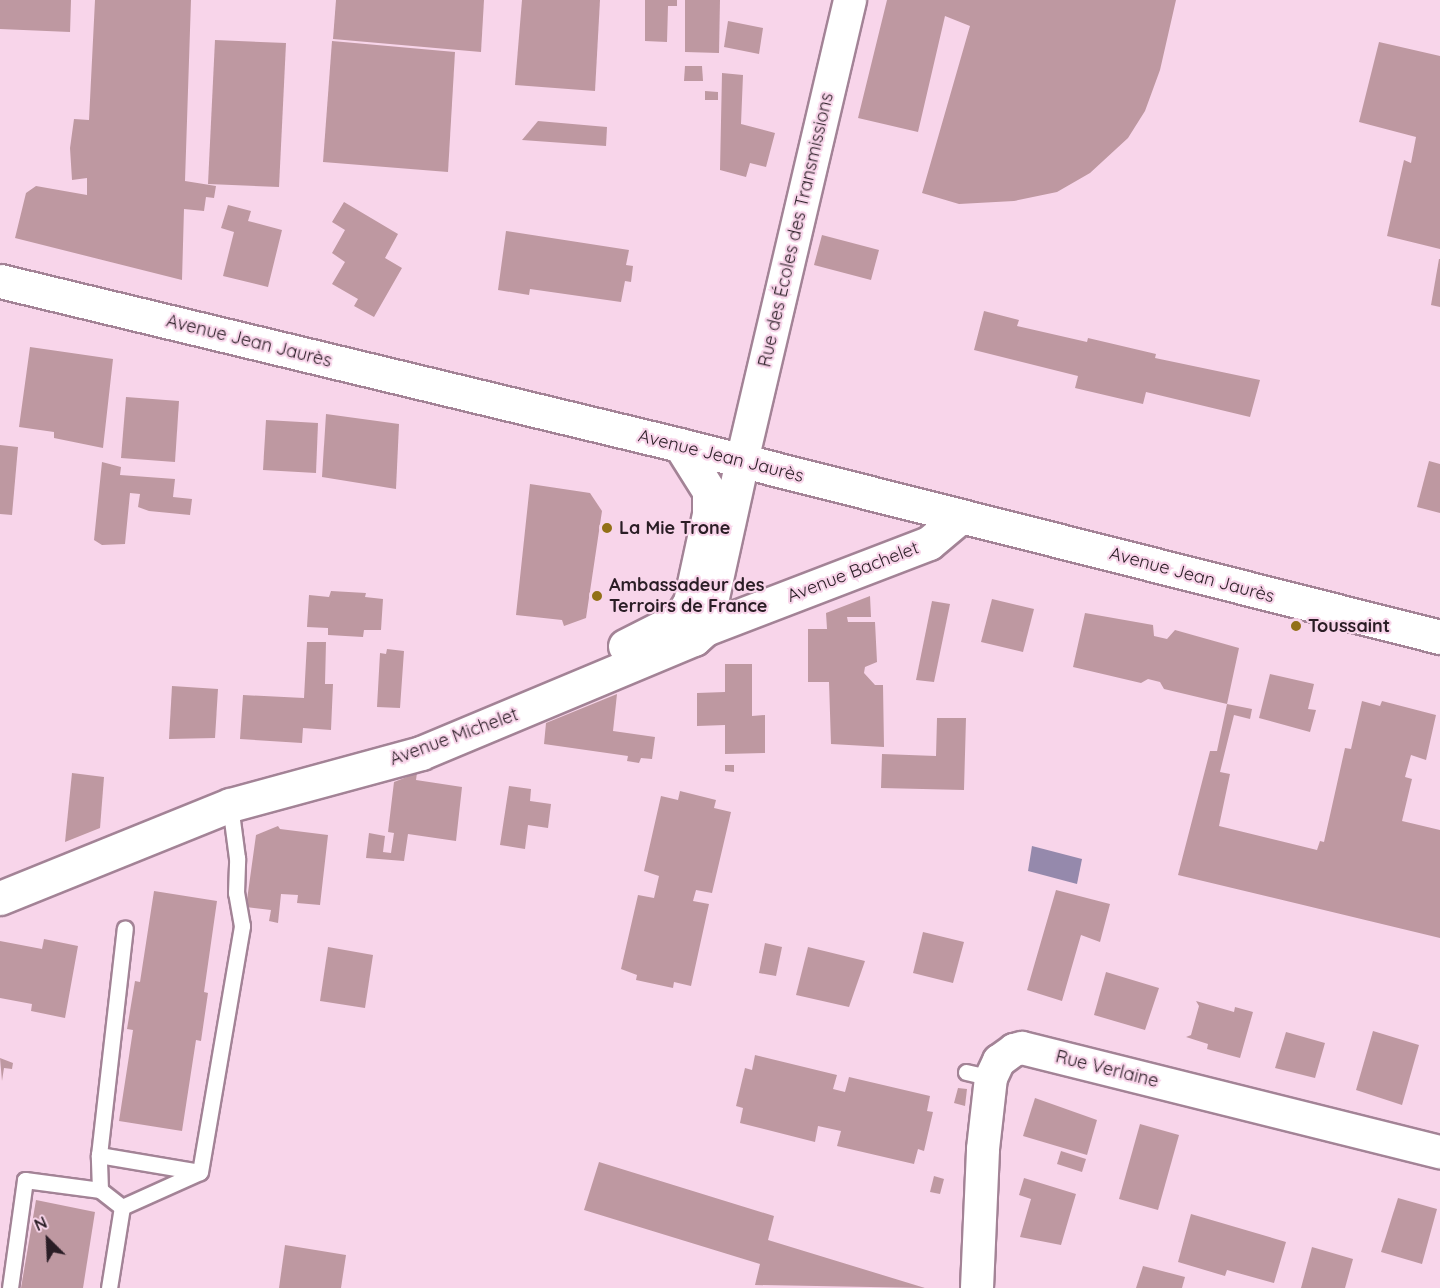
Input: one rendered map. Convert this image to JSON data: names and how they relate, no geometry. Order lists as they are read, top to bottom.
{
  "streets": {
    "street": [
      "Rue des Écoles des Transmissions",
      "Avenue Jean Jaurès",
      "Avenue Bachelet",
      "Avenue Michelet",
      "Rue Verlaine"
    ]
  },
  "crossings": [
    ["Rue des Écoles des Transmissions", "Avenue Jean Jaurès"],
    ["Avenue Jean Jaurès", "Avenue Bachelet"],
    ["Avenue Bachelet", "Avenue Michelet"]
  ],
  "places": ["La Mie Trone", "Ambassadeur des Terroirs de France", "Toussaint"],
  "north": "top left"
}
